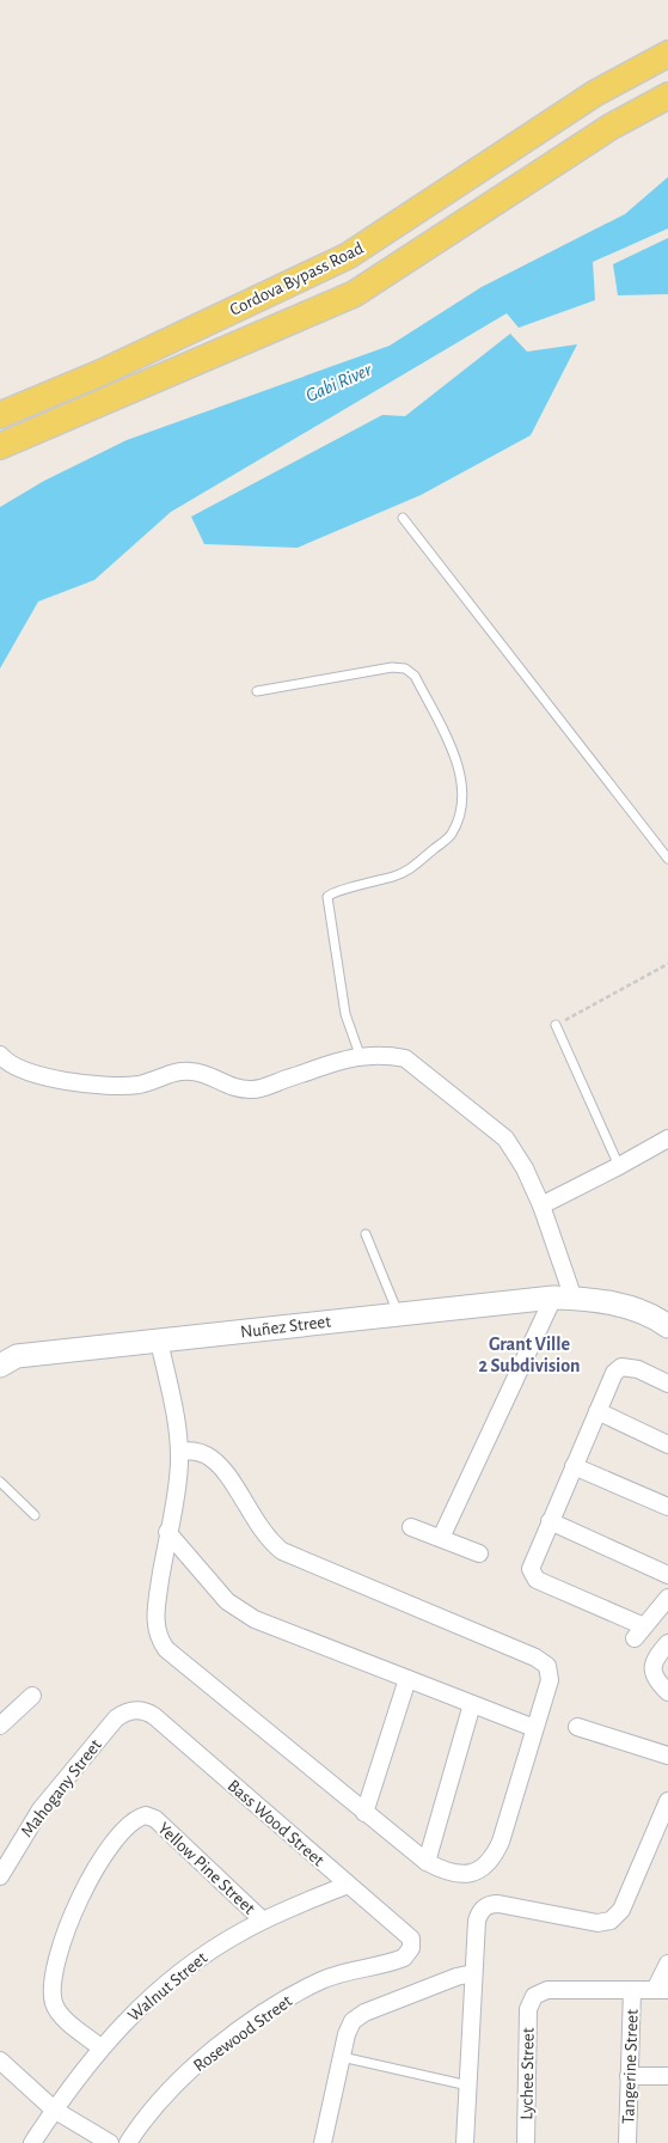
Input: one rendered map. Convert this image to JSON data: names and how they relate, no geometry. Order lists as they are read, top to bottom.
{
  "streets": {
    "main road": ["Cordova Bypass Road"],
    "street": [
      "Nuñez Street",
      "Mahogany Street",
      "Bass Wood Street",
      "Yellow Pine Street",
      "Walnut Street",
      "Rosewood Street",
      "Tangerine Street",
      "Lychee Street"
    ]
  },
  "crossings": [
    ["Mahogany Street", "Bass Wood Street"],
    ["Bass Wood Street", "Walnut Street"],
    ["Bass Wood Street", "Rosewood Street"],
    ["Yellow Pine Street", "Walnut Street"],
    ["Tangerine Street", "Lychee Street"]
  ],
  "districts": ["Grant Ville 2 Subdivision"],
  "water": ["Gabi River"]
}
